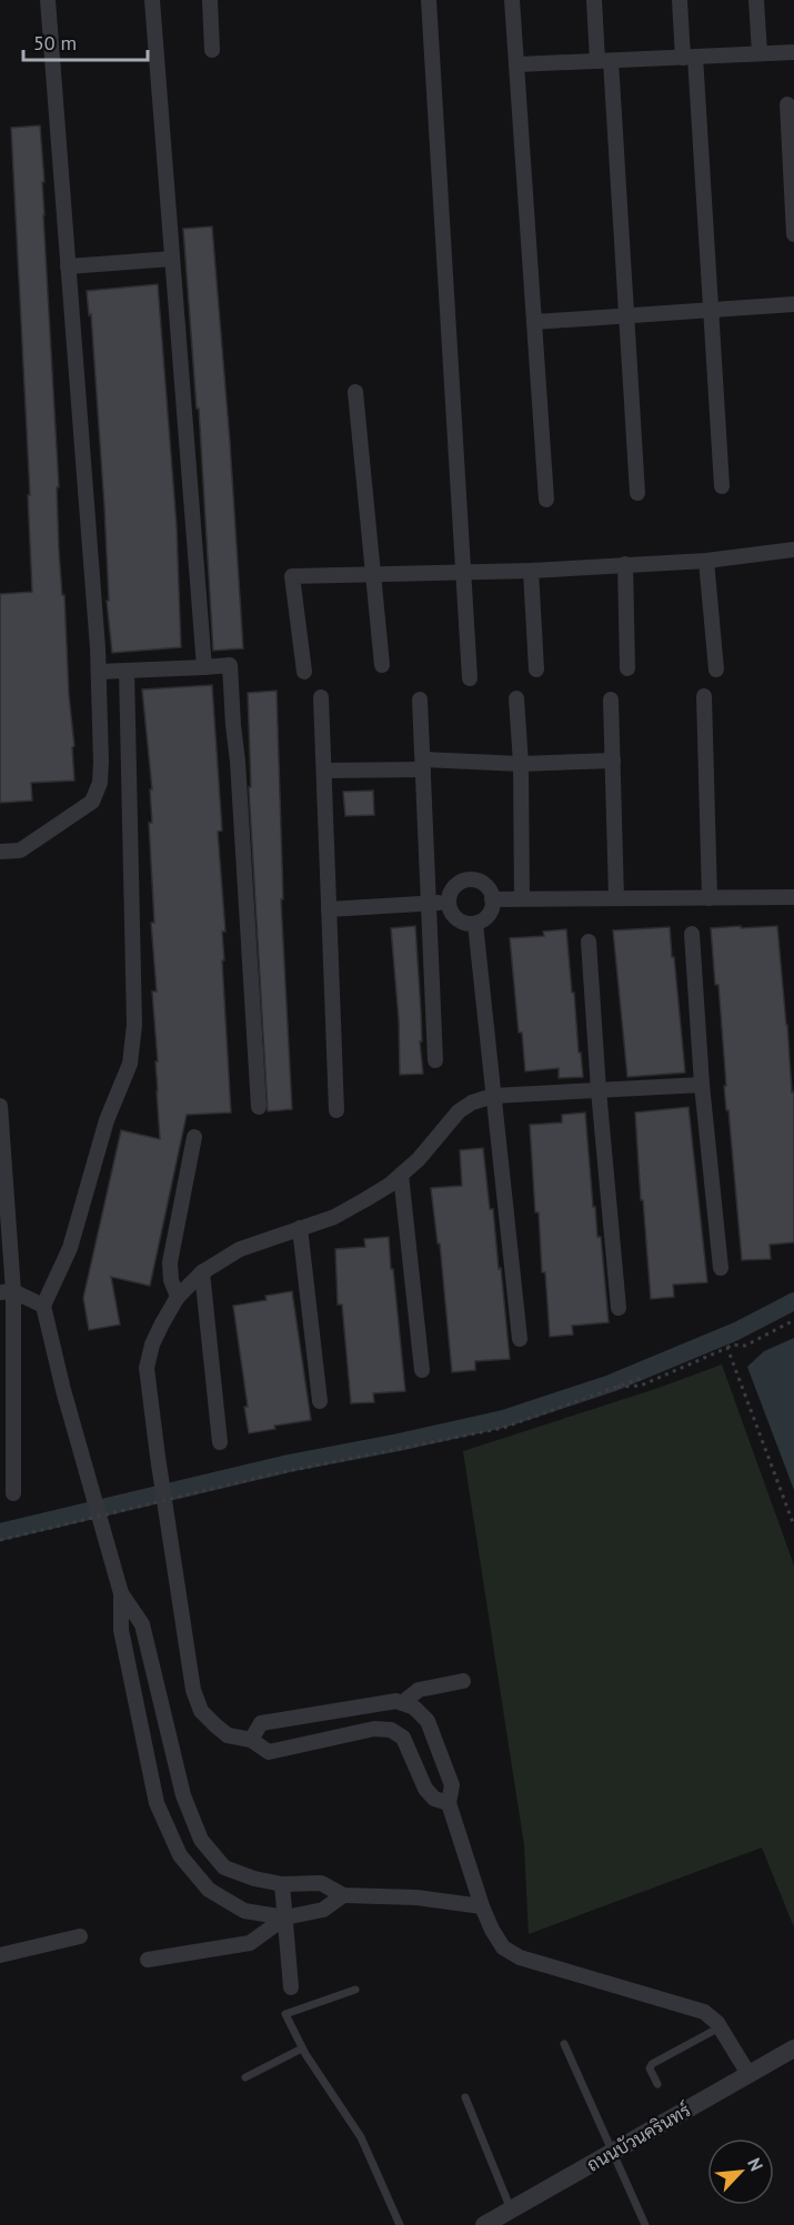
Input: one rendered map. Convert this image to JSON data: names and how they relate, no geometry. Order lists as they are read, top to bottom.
{
  "streets": {
    "street": ["ถนนบัวนครินทร์"]
  },
  "scale_bar": "50 m",
  "north": "top right"
}
